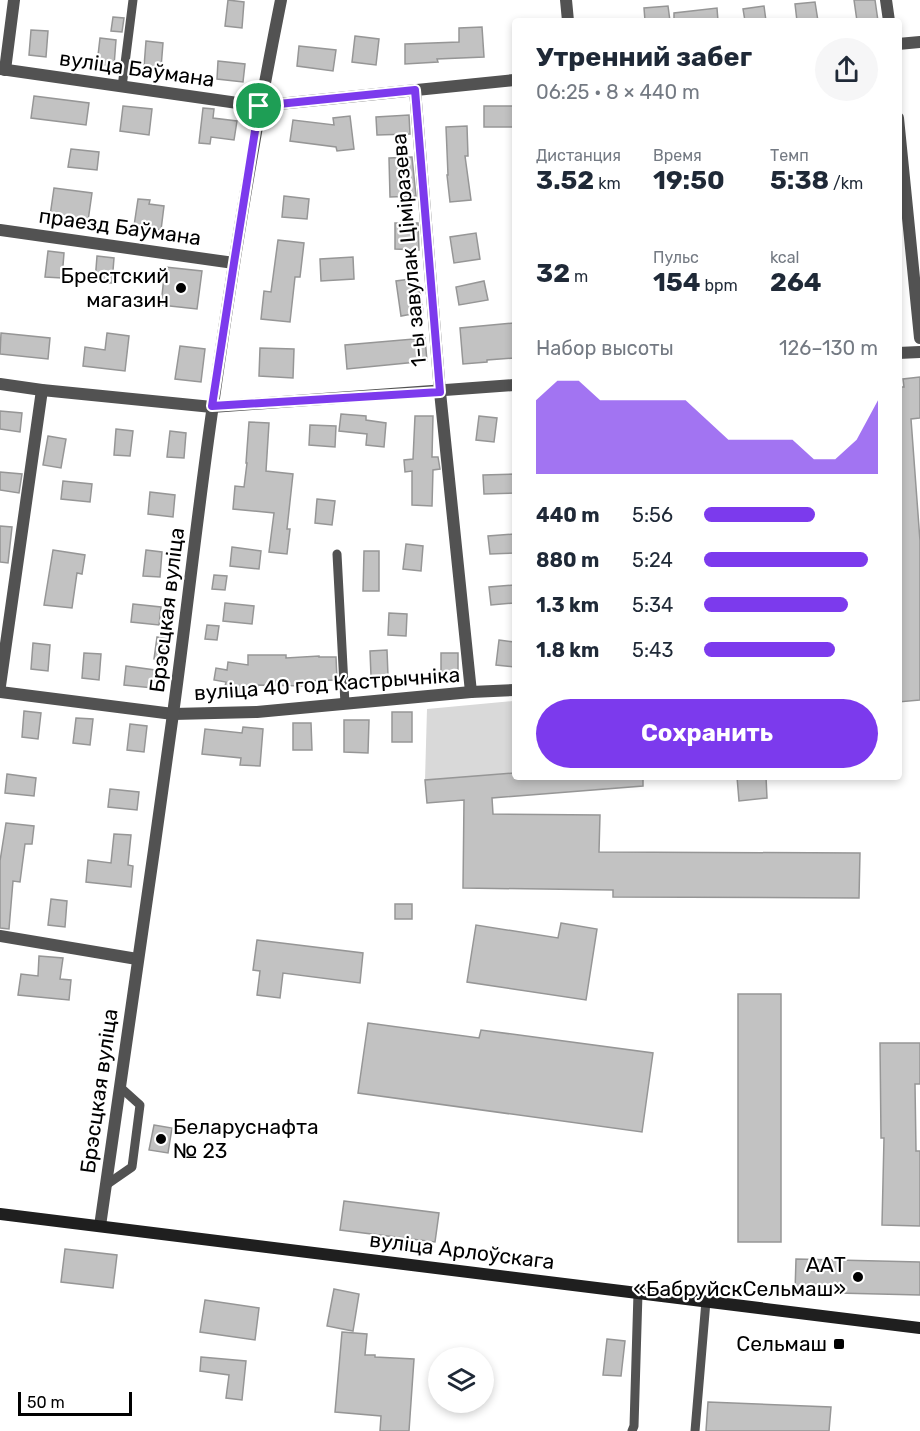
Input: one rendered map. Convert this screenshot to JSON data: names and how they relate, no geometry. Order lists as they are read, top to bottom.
{
  "streets": {
    "street": [
      "вуліца Баўмана",
      "праезд Баўмана",
      "1-ы завулак Ціміразева",
      "Брэсцкая вуліца",
      "вуліца 40 год Кастрычніка",
      "вуліца Арлоўскага"
    ]
  },
  "crossings": [
    ["вуліца Баўмана", "1-ы завулак Ціміразева"],
    ["вуліца Баўмана", "Брэсцкая вуліца"],
    ["праезд Баўмана", "Брэсцкая вуліца"],
    ["1-ы завулак Ціміразева", "вуліца 40 год Кастрычніка"],
    ["Брэсцкая вуліца", "вуліца 40 год Кастрычніка"],
    ["Брэсцкая вуліца", "вуліца Арлоўскага"]
  ],
  "places": {
    "other": ["Брестский магазин", "Беларуснафта № 23", "ААТ «БабруйскСельмаш»"],
    "transit": ["Сельмаш"]
  },
  "scale_bar": "50 m",
  "page": {
    "heading": ["Утренний забег", "06:25 · 8 × 440 m"],
    "stats": [
      ["Дистанция", "3.52 km"],
      ["Время", "19:50"],
      ["Темп", "5:38 /km"],
      ["32 m"],
      ["Пульс", "154 bpm"],
      ["kcal", "264"]
    ],
    "chart": ["Набор высоты", "126–130 m"],
    "list": [
      {
        "name": "440 m",
        "note": "5:56"
      },
      {
        "name": "880 m",
        "note": "5:24"
      },
      {
        "name": "1.3 km",
        "note": "5:34"
      },
      {
        "name": "1.8 km",
        "note": "5:43"
      }
    ],
    "buttons": "Сохранить",
    "scale": "50 m"
  }
}
